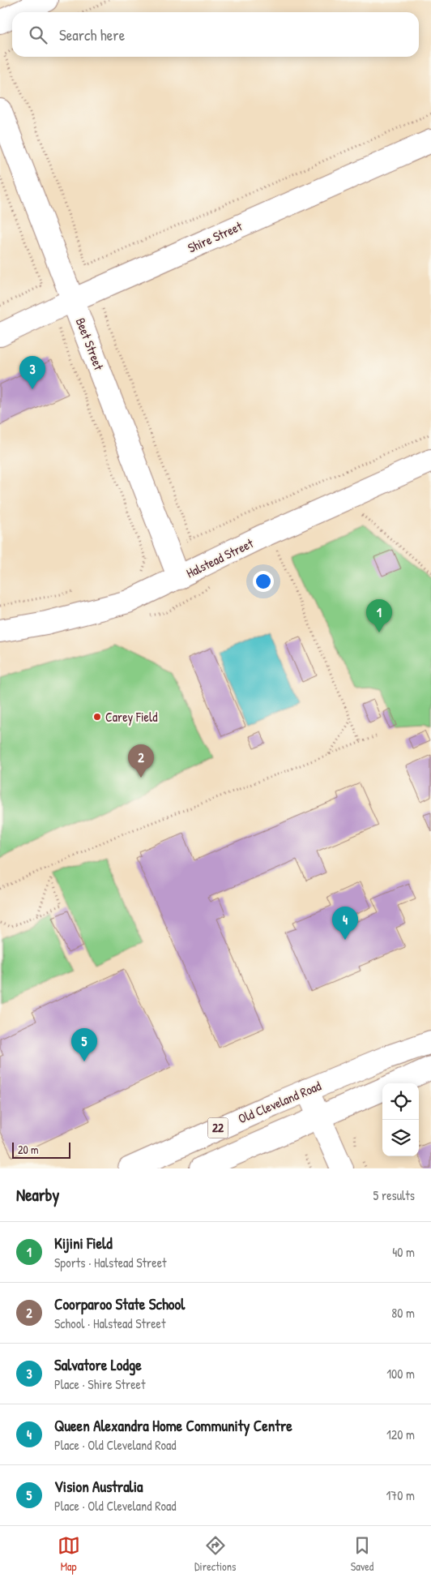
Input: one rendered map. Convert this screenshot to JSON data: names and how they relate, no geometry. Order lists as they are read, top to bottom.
{
  "streets": {
    "main road": [
      "Shire Street",
      "Beet Street",
      "Halstead Street",
      "Old Cleveland Road",
      "22"
    ]
  },
  "crossings": [
    ["Shire Street", "Beet Street"],
    ["Beet Street", "Halstead Street"]
  ],
  "places": ["Carey Field"],
  "scale_bar": "20 m",
  "page": {
    "search": "Search here",
    "pins": [
      "3",
      "1",
      "2",
      "4",
      "5"
    ],
    "scale": "20 m",
    "heading": ["Nearby", "5 results"],
    "list": [
      {
        "mark": "1",
        "name": "Kijini Field",
        "note": "Sports · Halstead Street",
        "value": "40 m"
      },
      {
        "mark": "2",
        "name": "Coorparoo State School",
        "note": "School · Halstead Street",
        "value": "80 m"
      },
      {
        "mark": "3",
        "name": "Salvatore Lodge",
        "note": "Place · Shire Street",
        "value": "100 m"
      },
      {
        "mark": "4",
        "name": "Queen Alexandra Home Community Centre",
        "note": "Place · Old Cleveland Road",
        "value": "120 m"
      },
      {
        "mark": "5",
        "name": "Vision Australia",
        "note": "Place · Old Cleveland Road",
        "value": "170 m"
      }
    ],
    "nav": ["Map", "Directions", "Saved"]
  }
}
